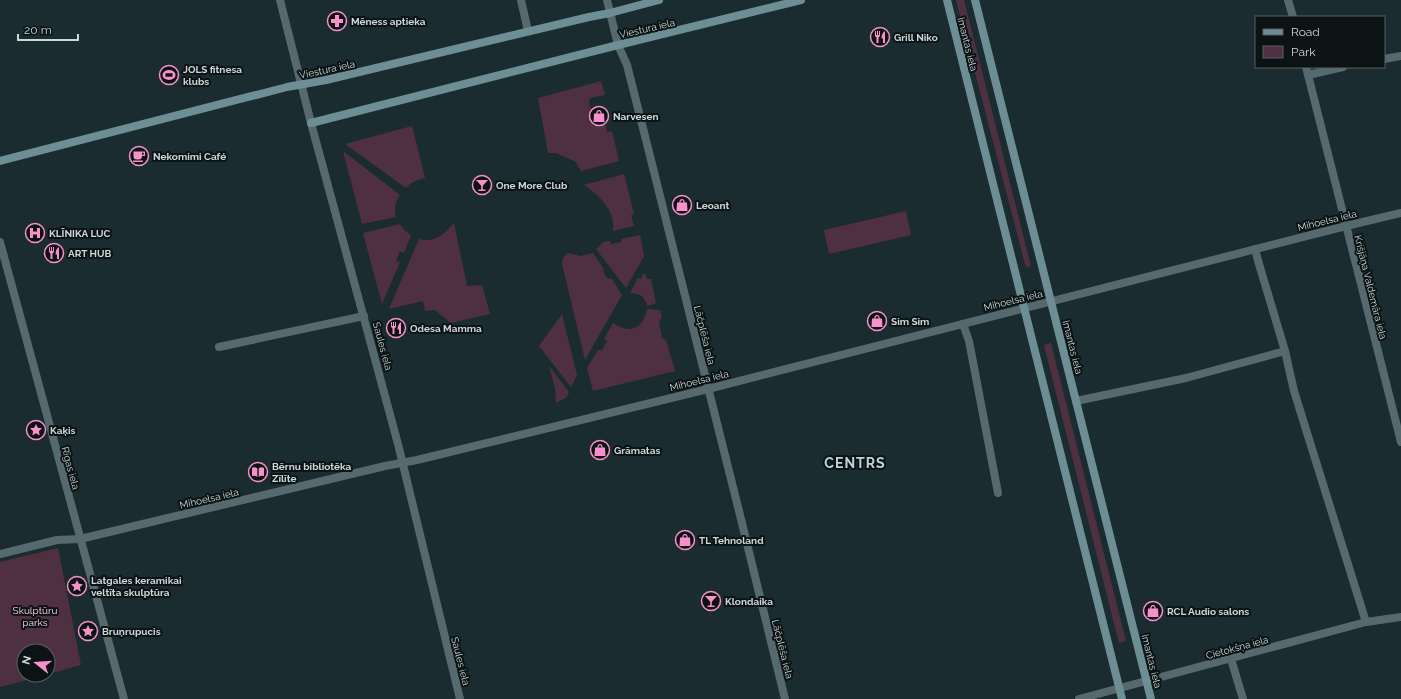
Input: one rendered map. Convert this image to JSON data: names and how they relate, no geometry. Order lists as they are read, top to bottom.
{
  "streets": {
    "street": [
      "Viestura iela",
      "Imantas iela",
      "Mihoelsa iela",
      "Krišjāņa Valdemāra iela",
      "Lāčplēša iela",
      "Saules iela",
      "Rīgas iela",
      "Cietokšņa iela"
    ]
  },
  "crossings": [
    ["Viestura iela", "Lāčplēša iela"],
    ["Viestura iela", "Saules iela"],
    ["Imantas iela", "Mihoelsa iela"],
    ["Imantas iela", "Cietokšņa iela"],
    ["Mihoelsa iela", "Krišjāņa Valdemāra iela"],
    ["Mihoelsa iela", "Lāčplēša iela"],
    ["Mihoelsa iela", "Saules iela"],
    ["Mihoelsa iela", "Rīgas iela"]
  ],
  "districts": ["CENTRS"],
  "parks": ["Skulptūru parks"],
  "places": {
    "pharmacy": ["Mēness aptieka"],
    "restaurant": ["Grill Niko", "ART HUB", "Odesa Mamma"],
    "sports": ["JOLS fitnesa klubs"],
    "shop": [
      "Narvesen",
      "Leoant",
      "Sim Sim",
      "Grāmatas",
      "TL Tehnoland",
      "RCL Audio salons"
    ],
    "cafe": ["Nekomimi Café"],
    "bar": ["One More Club", "Klondaika"],
    "hospital": ["KLĪNIKA LUC"],
    "place": ["Kaķis", "Latgales keramikai veltīta skulptūra", "Bruņrupucis"],
    "library": ["Bērnu bibliotēka Zīlīte"]
  },
  "legend": ["Road", "Park"],
  "scale_bar": "20 m",
  "north": "left"
}
